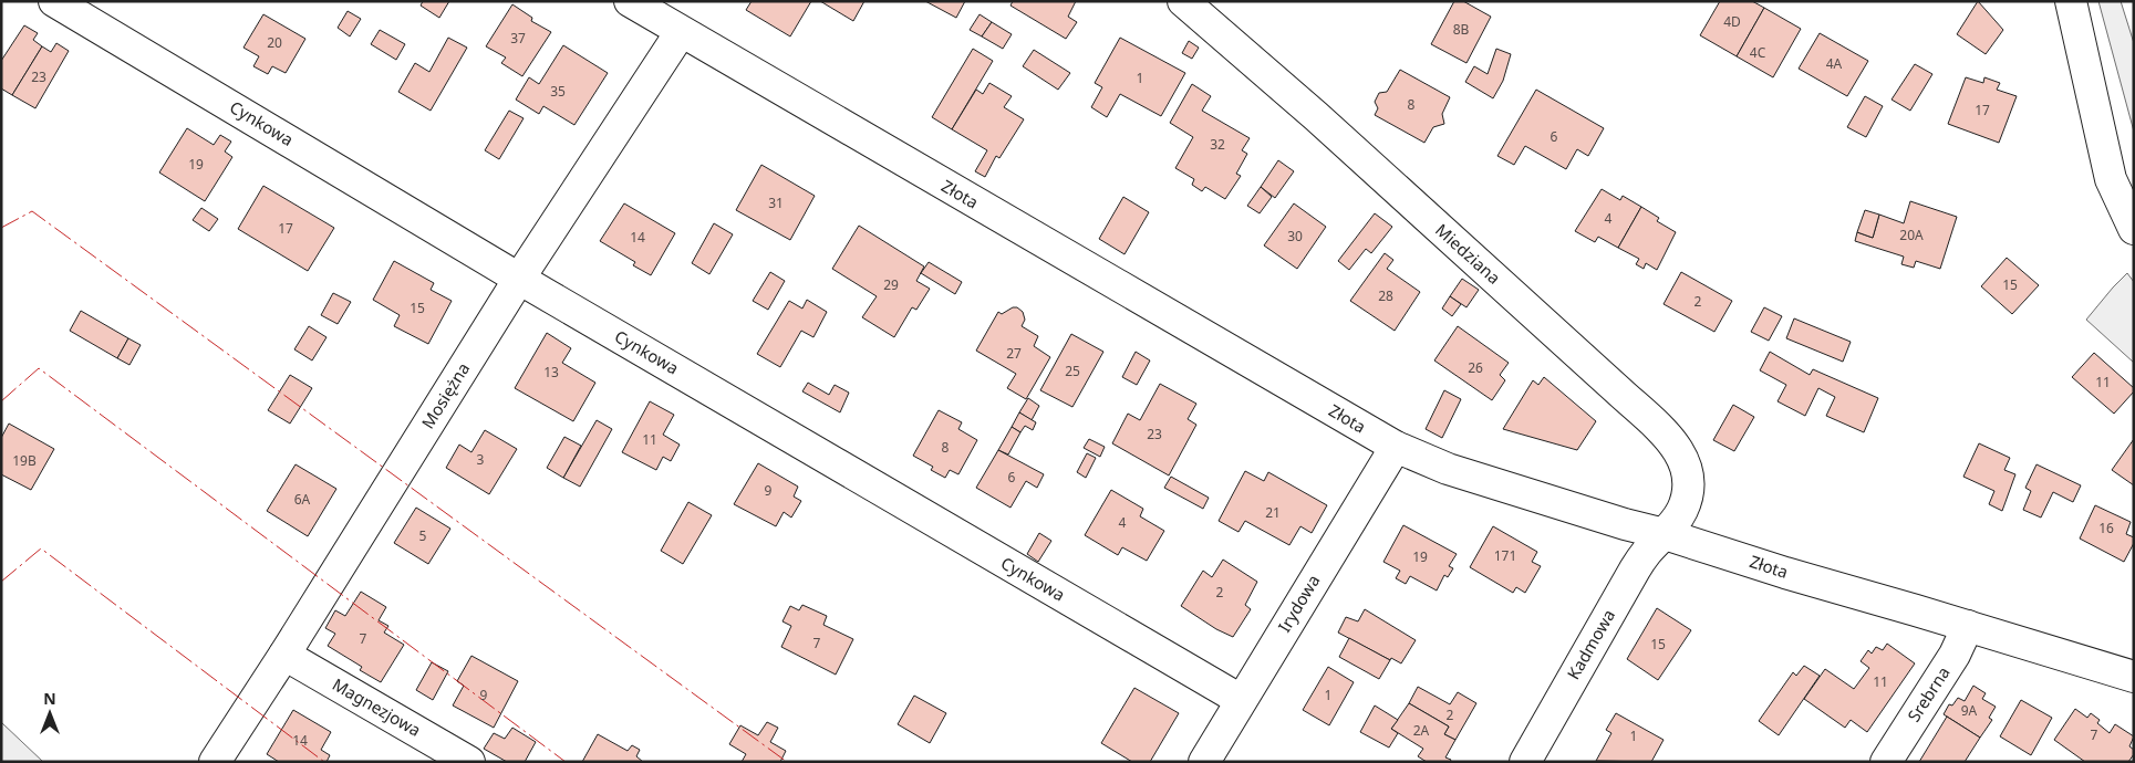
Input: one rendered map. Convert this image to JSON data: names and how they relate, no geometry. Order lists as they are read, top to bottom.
{
  "streets": {
    "street": [
      "Cynkowa",
      "Złota",
      "Miedziana",
      "Mosiężna",
      "Irydowa",
      "Kadmowa",
      "Srebrna",
      "Magnezjowa"
    ]
  },
  "crossings": [
    ["Cynkowa", "Mosiężna"],
    ["Cynkowa", "Irydowa"],
    ["Złota", "Miedziana"],
    ["Złota", "Mosiężna"],
    ["Złota", "Irydowa"],
    ["Złota", "Kadmowa"],
    ["Złota", "Srebrna"],
    ["Miedziana", "Kadmowa"],
    ["Mosiężna", "Magnezjowa"]
  ],
  "house_numbers": [
    "4D",
    "8B",
    "37",
    "20",
    "4C",
    "4A",
    "23",
    "1",
    "35",
    "8",
    "17",
    "6",
    "32",
    "19",
    "31",
    "4",
    "17",
    "20A",
    "30",
    "14",
    "29",
    "15",
    "28",
    "2",
    "15",
    "27",
    "26",
    "25",
    "13",
    "11",
    "23",
    "11",
    "8",
    "3",
    "19B",
    "6",
    "9",
    "6A",
    "21",
    "4",
    "16",
    "5",
    "171",
    "19",
    "2",
    "7",
    "7",
    "15",
    "11",
    "9",
    "1",
    "9A",
    "2",
    "2A",
    "7",
    "1",
    "14"
  ],
  "north": "top"
}
